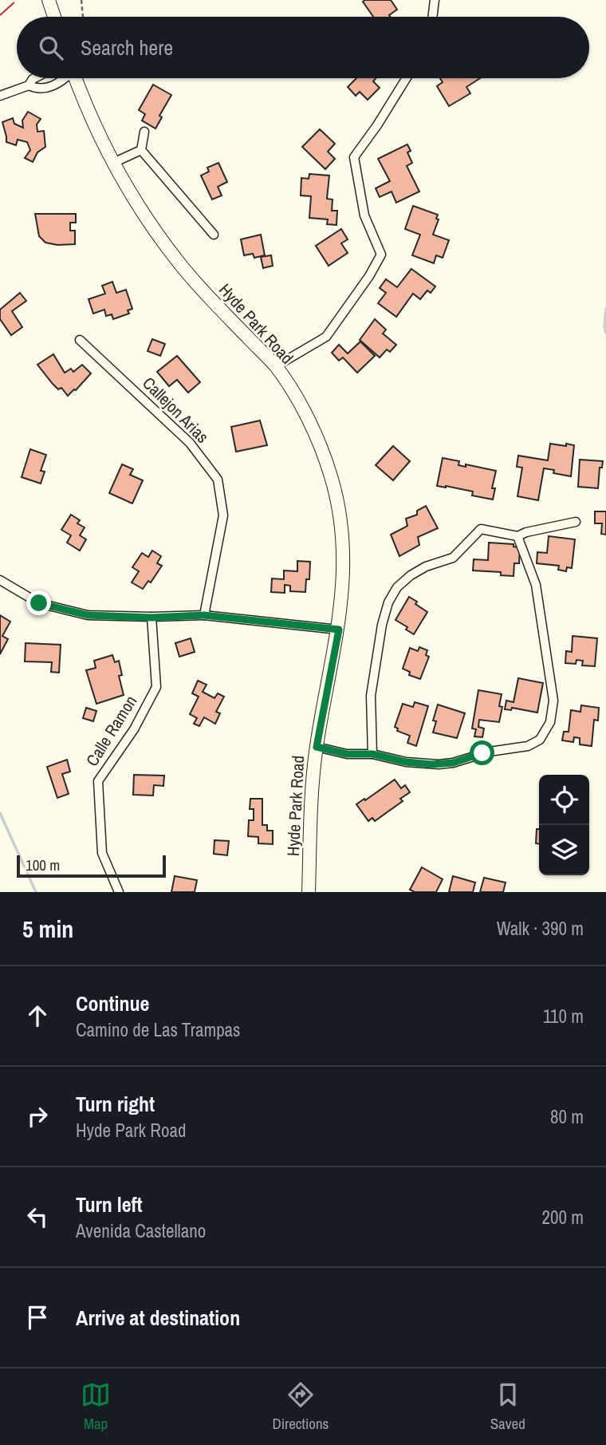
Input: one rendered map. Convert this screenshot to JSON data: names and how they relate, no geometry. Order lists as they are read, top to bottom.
{
  "streets": {
    "main road": ["Hyde Park Road"],
    "street": ["Callejon Arias", "Calle Ramon"]
  },
  "scale_bar": "100 m",
  "page": {
    "search": "Search here",
    "scale": "100 m",
    "heading": ["5 min", "Walk · 390 m"],
    "list": [
      ["Continue", "Camino de Las Trampas", "110 m"],
      ["Turn right", "Hyde Park Road", "80 m"],
      ["Turn left", "Avenida Castellano", "200 m"],
      "Arrive at destination"
    ],
    "nav": ["Map", "Directions", "Saved"]
  }
}
